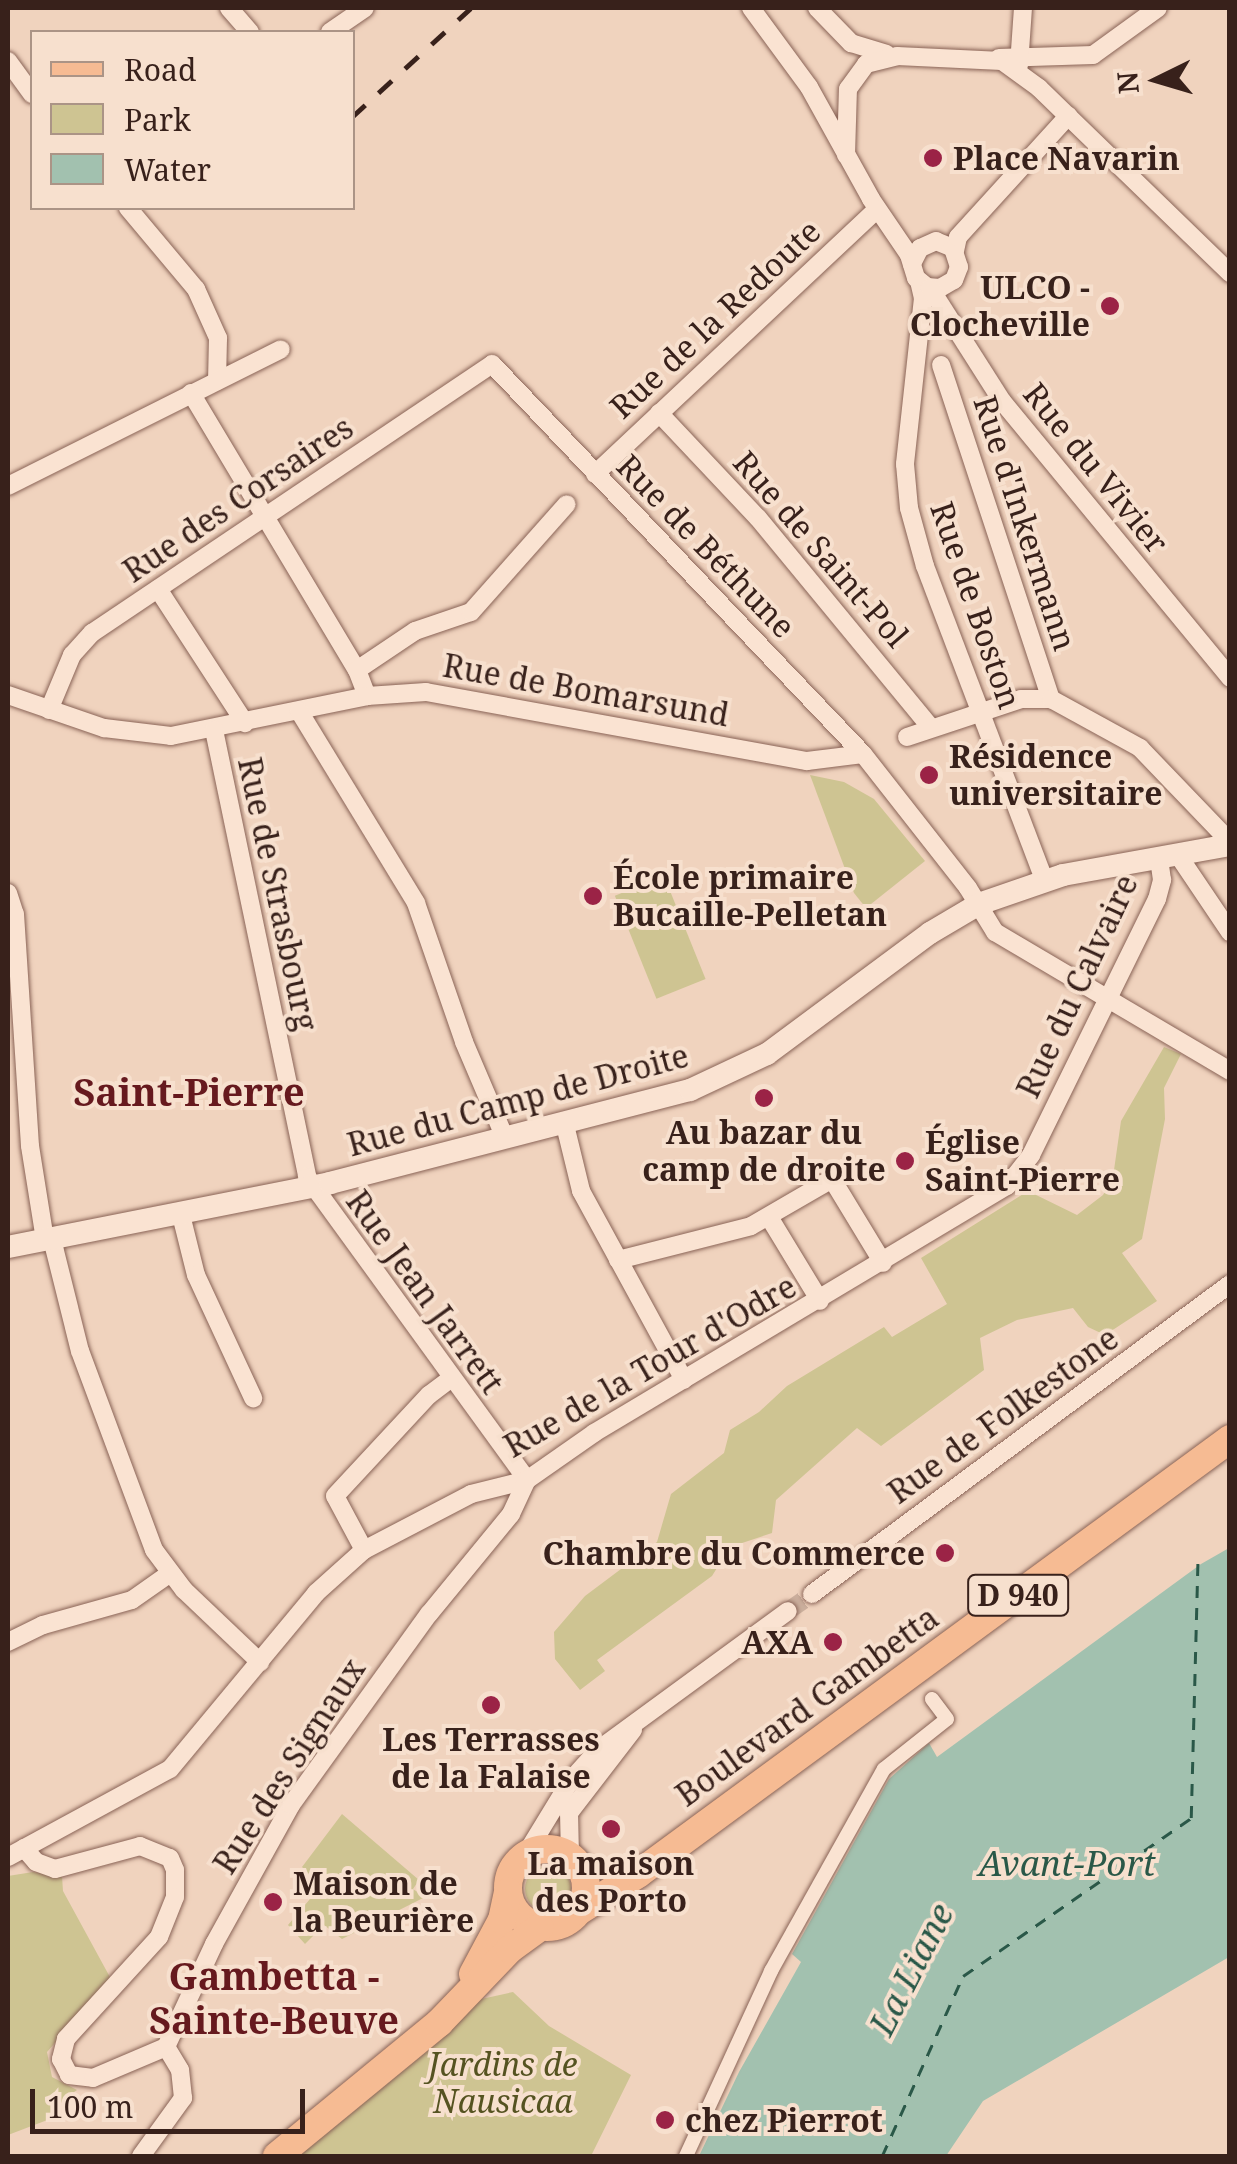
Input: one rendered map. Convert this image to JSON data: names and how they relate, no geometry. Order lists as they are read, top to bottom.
{
  "streets": {
    "main road": ["D 940", "Boulevard Gambetta"],
    "street": [
      "Rue de la Redoute",
      "Rue du Vivier",
      "Rue des Corsaires",
      "Rue d'Inkermann",
      "Rue de Béthune",
      "Rue de Saint-Pol",
      "Rue de Boston",
      "Rue de Bomarsund",
      "Rue de Strasbourg",
      "Rue du Calvaire",
      "Rue du Camp de Droite",
      "Rue Jean Jarrett",
      "Rue de la Tour d'Odre",
      "Rue de Folkestone",
      "Rue des Signaux"
    ]
  },
  "crossings": [
    ["Rue de la Redoute", "Rue de Béthune"],
    ["Rue de la Redoute", "Rue de Saint-Pol"],
    ["Rue du Vivier", "Rue de Boston"],
    ["Rue des Corsaires", "Rue de Béthune"],
    ["Rue des Corsaires", "Rue de Bomarsund"],
    ["Rue de Béthune", "Rue de Bomarsund"],
    ["Rue de Béthune", "Rue du Calvaire"],
    ["Rue de Béthune", "Rue du Camp de Droite"],
    ["Rue de Boston", "Rue du Camp de Droite"],
    ["Rue de Bomarsund", "Rue de Strasbourg"],
    ["Rue de Strasbourg", "Rue du Camp de Droite"],
    ["Rue de Strasbourg", "Rue Jean Jarrett"],
    ["Rue du Calvaire", "Rue du Camp de Droite"],
    ["Rue du Calvaire", "Rue de la Tour d'Odre"],
    ["Rue du Camp de Droite", "Rue Jean Jarrett"],
    ["Rue Jean Jarrett", "Rue de la Tour d'Odre"],
    ["Rue Jean Jarrett", "Rue des Signaux"],
    ["Rue de la Tour d'Odre", "Rue des Signaux"]
  ],
  "districts": ["Saint-Pierre", "Gambetta - Sainte-Beuve"],
  "water": ["Avant-Port", "La Liane"],
  "parks": ["Jardins de Nausicaa"],
  "places": [
    "Place Navarin",
    "ULCO - Clocheville",
    "Résidence universitaire",
    "École primaire Bucaille-Pelletan",
    "Au bazar du camp de droite",
    "Église Saint-Pierre",
    "Chambre du Commerce",
    "AXA",
    "Les Terrasses de la Falaise",
    "La maison des Porto",
    "Maison de la Beurière",
    "chez Pierrot"
  ],
  "legend": ["Road", "Park", "Water"],
  "scale_bar": "100 m",
  "north": "left"
}
